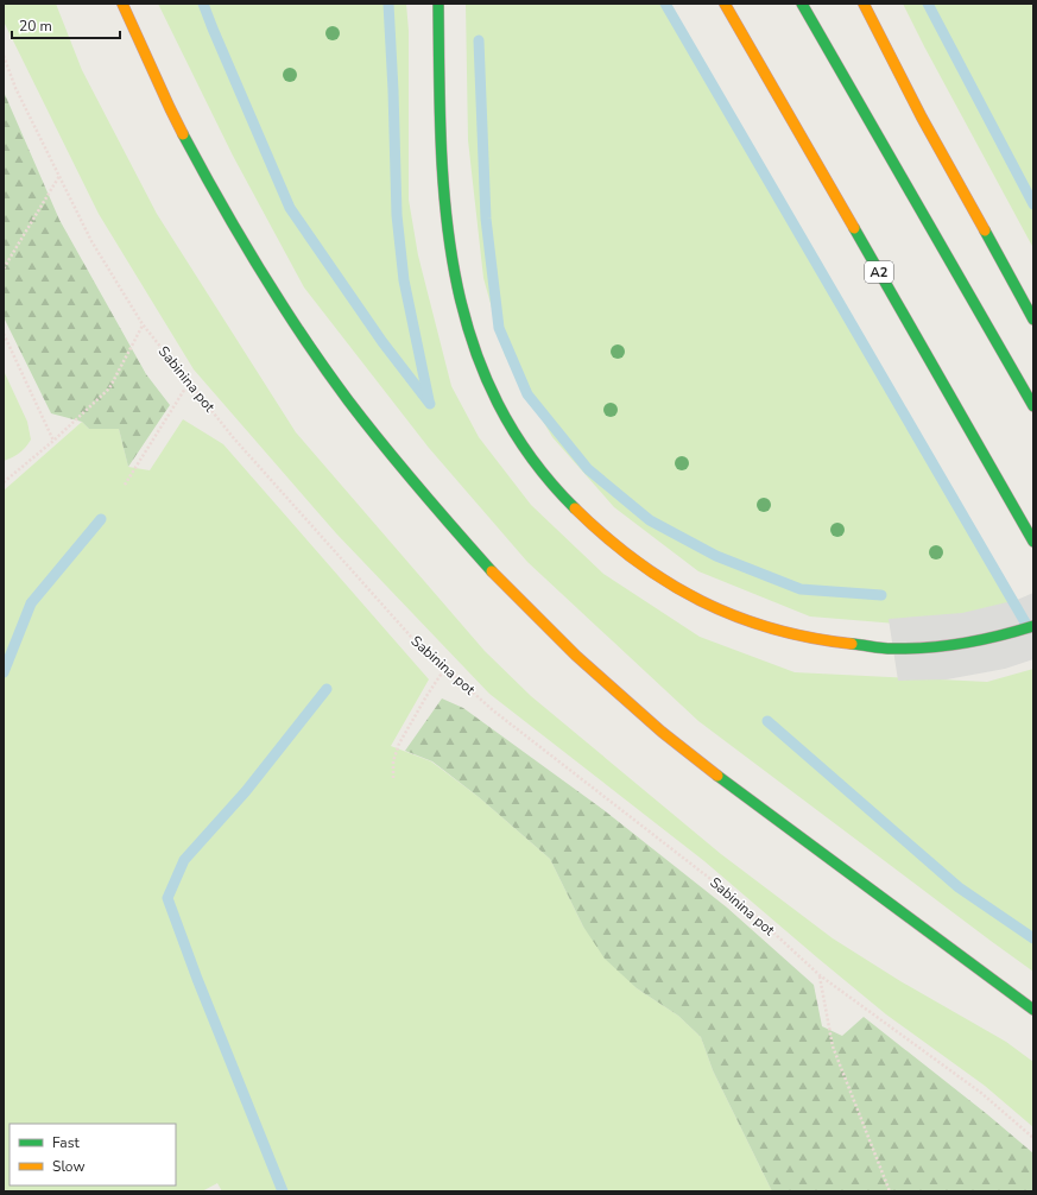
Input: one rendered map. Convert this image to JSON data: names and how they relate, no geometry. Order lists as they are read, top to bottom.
{
  "streets": {
    "highway": ["A2"],
    "path": ["Sabinina pot"]
  },
  "legend": ["Fast", "Slow"],
  "scale_bar": "20 m"
}
